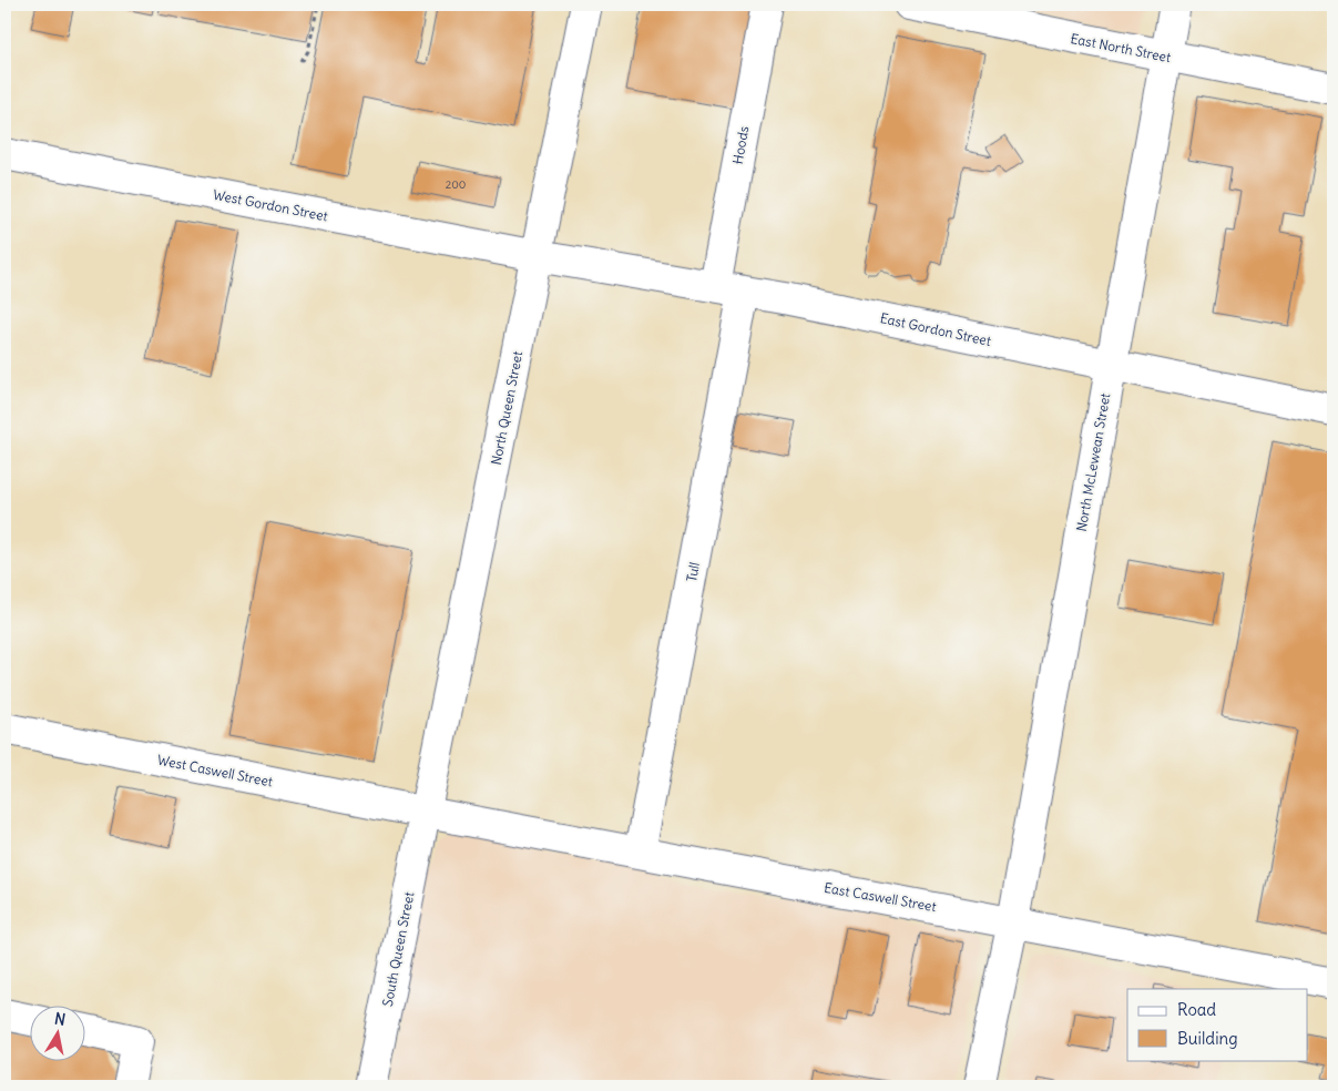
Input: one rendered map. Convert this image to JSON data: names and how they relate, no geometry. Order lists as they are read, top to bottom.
{
  "streets": {
    "street": [
      "East North Street",
      "Hoods",
      "West Gordon Street",
      "East Gordon Street",
      "North Queen Street",
      "North McLewean Street",
      "Tull",
      "West Caswell Street",
      "East Caswell Street",
      "South Queen Street"
    ]
  },
  "crossings": [
    ["East North Street", "North McLewean Street"],
    ["Hoods", "East Gordon Street"],
    ["Hoods", "Tull"],
    ["West Gordon Street", "East Gordon Street"],
    ["West Gordon Street", "North Queen Street"],
    ["East Gordon Street", "North Queen Street"],
    ["East Gordon Street", "North McLewean Street"],
    ["East Gordon Street", "Tull"],
    ["North Queen Street", "West Caswell Street"],
    ["North Queen Street", "East Caswell Street"],
    ["North Queen Street", "South Queen Street"],
    ["North McLewean Street", "East Caswell Street"],
    ["Tull", "East Caswell Street"],
    ["West Caswell Street", "East Caswell Street"],
    ["West Caswell Street", "South Queen Street"],
    ["East Caswell Street", "South Queen Street"]
  ],
  "house_numbers": ["200"],
  "legend": ["Road", "Building"],
  "north": "top"
}
